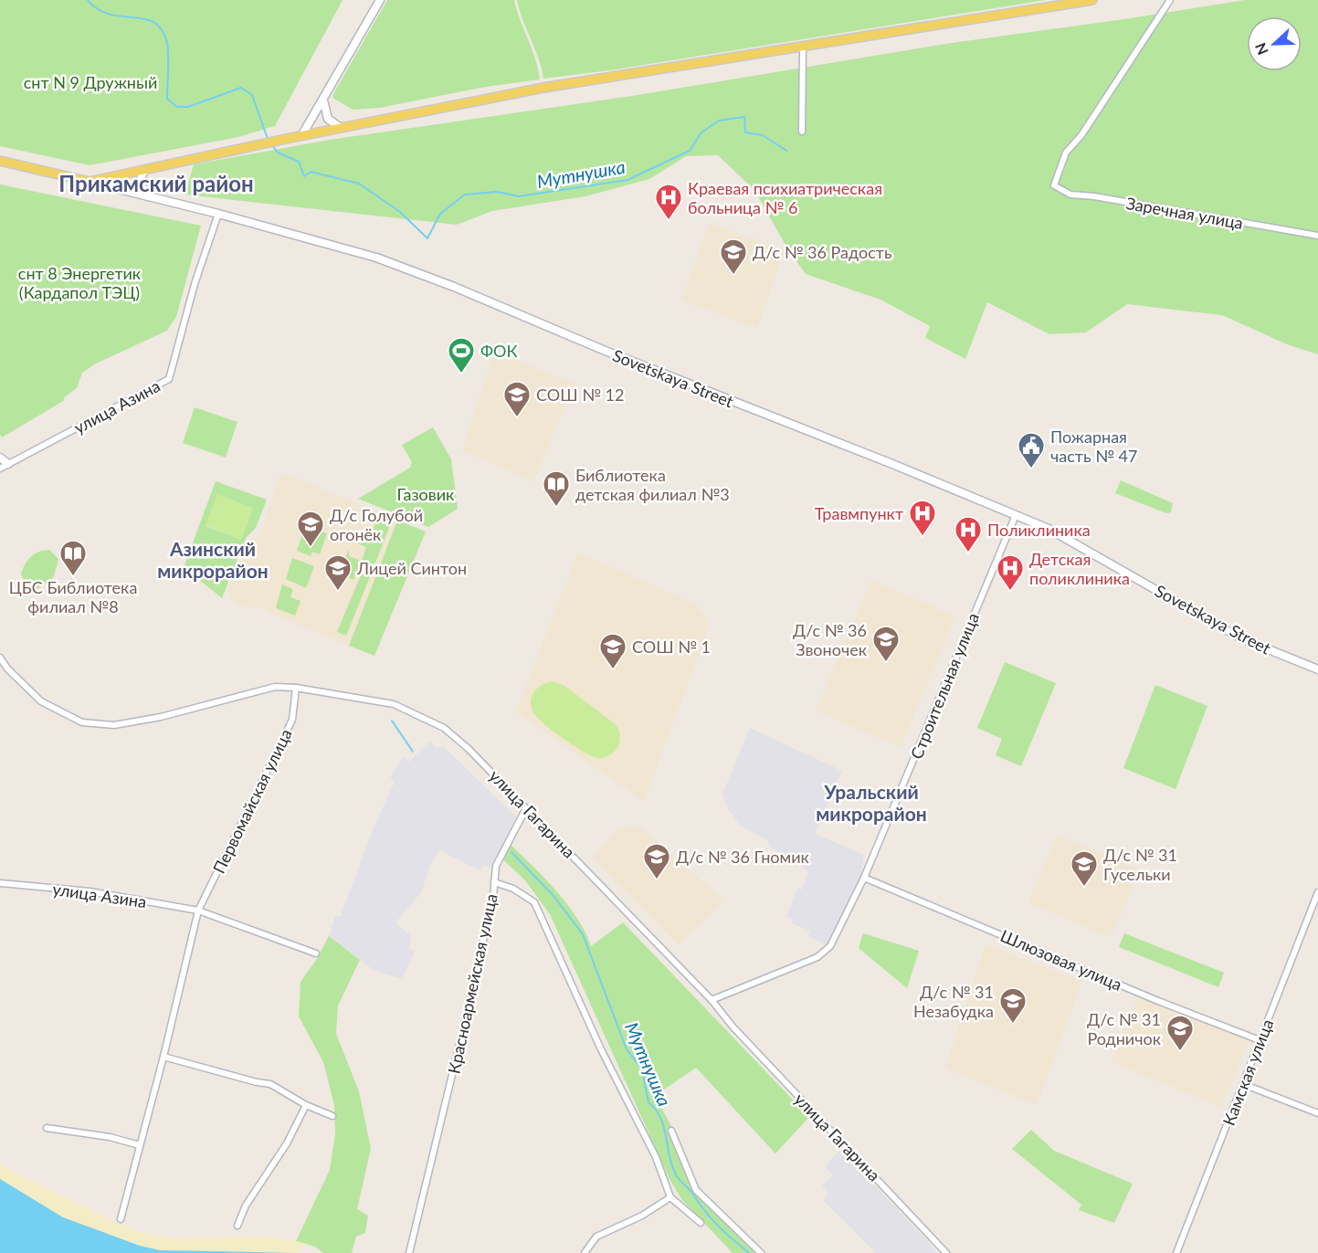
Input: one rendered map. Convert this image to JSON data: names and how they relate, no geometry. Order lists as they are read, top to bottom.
{
  "streets": {
    "main road": ["Sovetskaya Street"],
    "street": [
      "Заречная улица",
      "улица Азина",
      "Строительная улица",
      "Первомайская улица",
      "улица Гагарина",
      "Шлюзовая улица",
      "Красноармейская улица",
      "Камская улица"
    ]
  },
  "crossings": [
    ["Sovetskaya Street", "улица Азина"],
    ["Sovetskaya Street", "Строительная улица"],
    ["улица Азина", "Первомайская улица"],
    ["Строительная улица", "улица Гагарина"],
    ["Строительная улица", "Шлюзовая улица"],
    ["Первомайская улица", "улица Гагарина"],
    ["Шлюзовая улица", "Камская улица"]
  ],
  "districts": ["Прикамский район", "Азинский микрорайон", "Уральский микрорайон"],
  "water": ["Мутнушка"],
  "parks": ["снт N 9 Дружный", "снт 8 Энергетик (Кардапол ТЭЦ)", "Газовик"],
  "places": {
    "hospital": [
      "Краевая психиатрическая больница № 6",
      "Травмпункт",
      "Поликлиника",
      "Детская поликлиника"
    ],
    "school or university": [
      "Д/с № 36 Радость",
      "СОШ № 12",
      "Д/с Голубой огонёк",
      "Лицей Синтон",
      "Д/с № 36 Звоночек",
      "СОШ № 1",
      "Д/с № 36 Гномик",
      "Д/с № 31 Гусельки",
      "Д/с № 31 Незабудка",
      "Д/с № 31 Родничок"
    ],
    "sports": ["ФОК"],
    "public building": ["Пожарная часть № 47"],
    "library": ["Библиотека детская филиал №3", "ЦБС Библиотека филиал №8"]
  },
  "north": "left"
}
